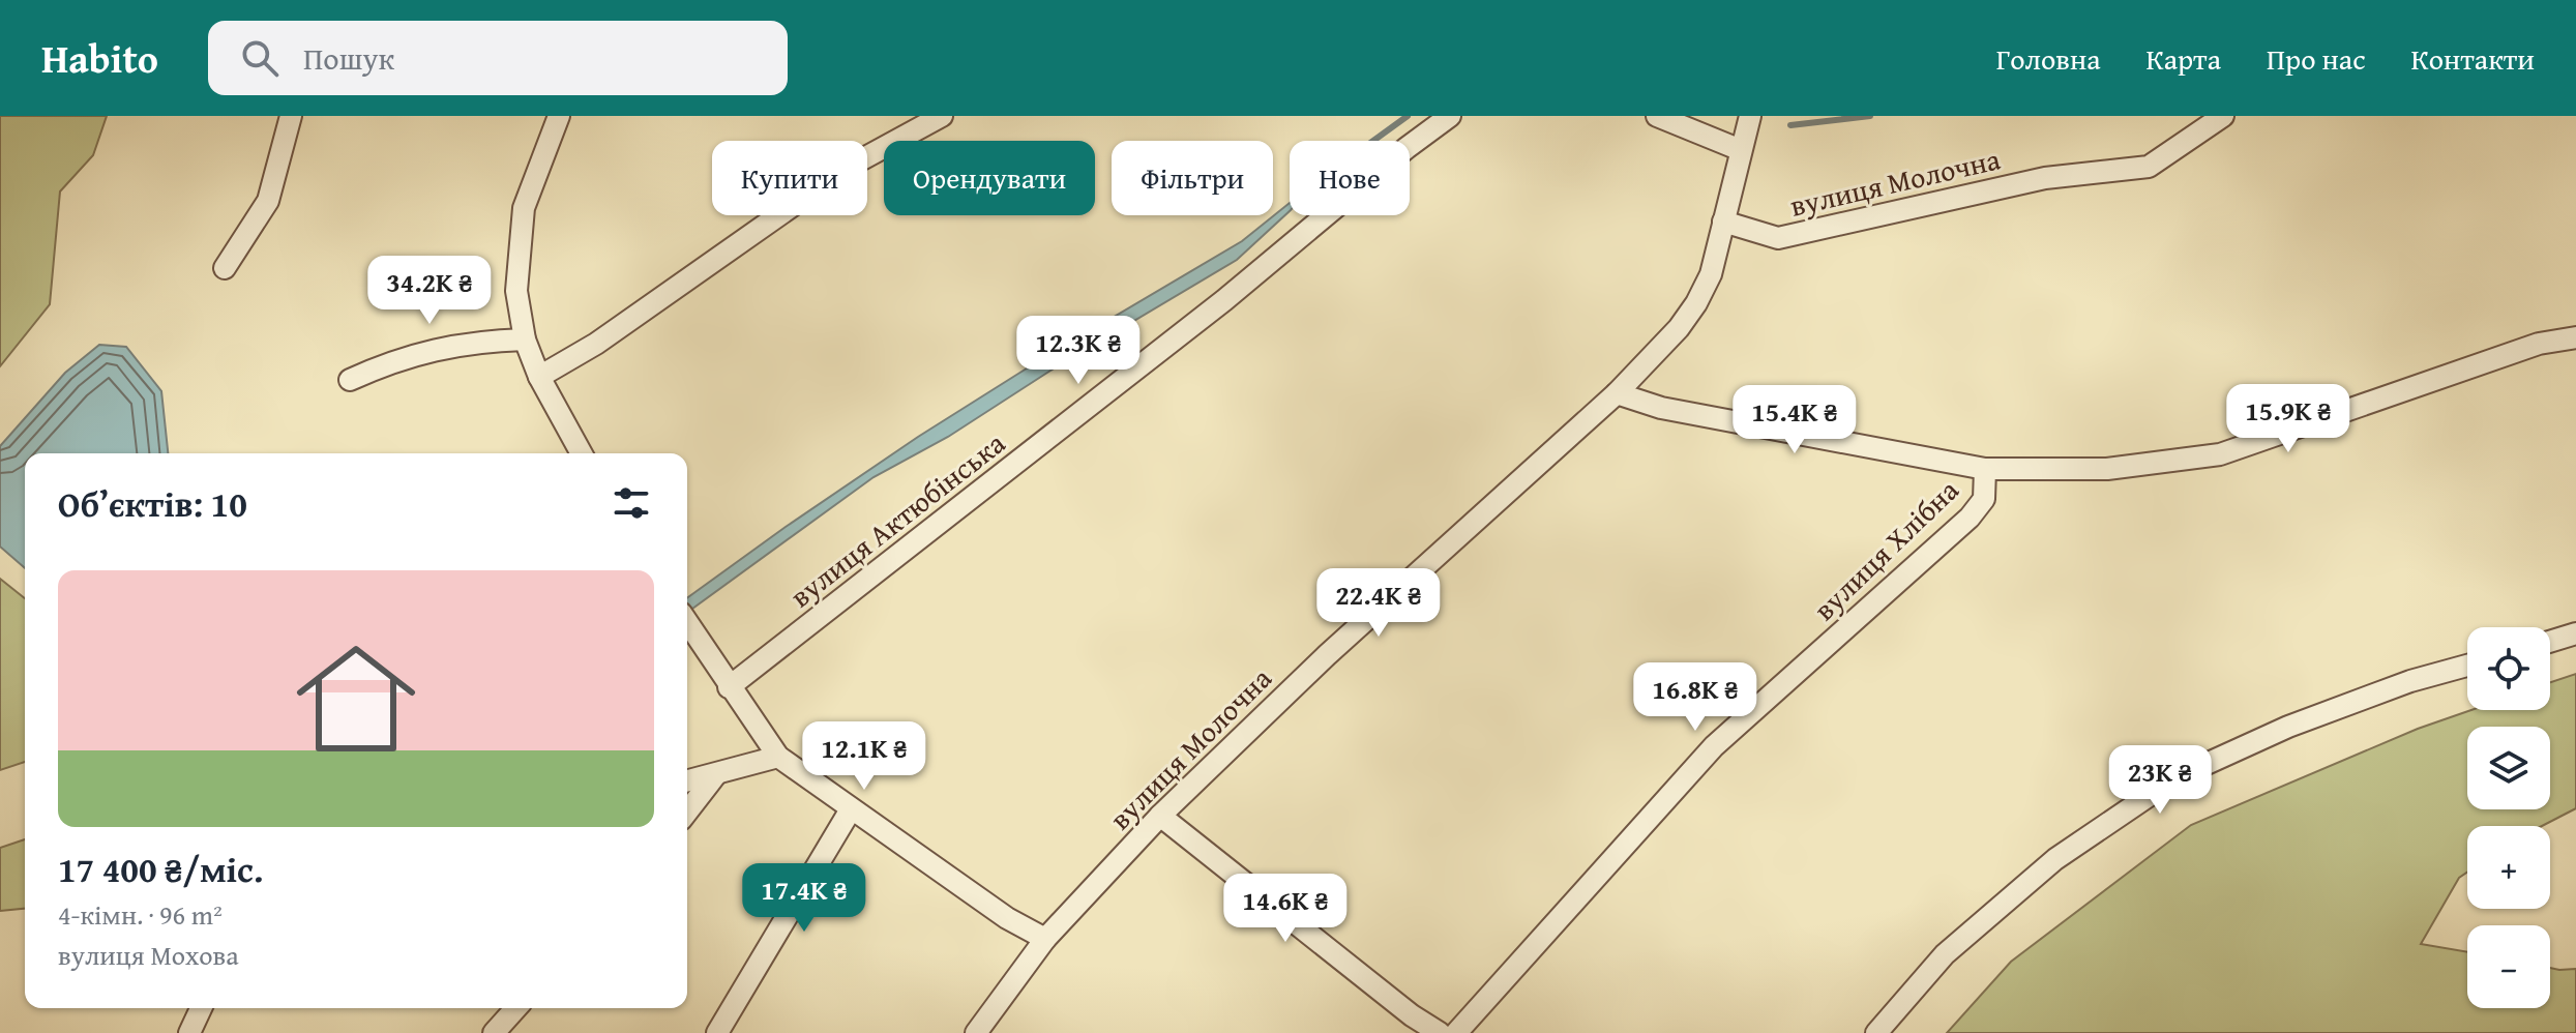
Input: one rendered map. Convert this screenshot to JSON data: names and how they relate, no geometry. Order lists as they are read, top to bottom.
{
  "streets": {
    "street": ["вулиця Молочна", "вулиця Актюбінська", "вулиця Хлібна"]
  },
  "page": {
    "header": "Habito",
    "search": "Пошук",
    "nav": [
      "Головна",
      "Карта",
      "Про нас",
      "Контакти"
    ],
    "chip": [
      "Купити",
      "Орендувати",
      "Фільтри",
      "Нове"
    ],
    "price": [
      "34.2K ₴",
      "12.3K ₴",
      "15.9K ₴",
      "15.4K ₴",
      "22.4K ₴",
      "16.8K ₴",
      "12.1K ₴",
      "23K ₴",
      "17.4K ₴",
      "14.6K ₴"
    ],
    "heading": "Об’єктів: 10",
    "list": [
      {
        "name": "17 400 ₴/міс.",
        "note": "4-кімн. · 96 m² · вулиця Мохова"
      }
    ],
    "map_buttons": ["+", "−"]
  }
}
